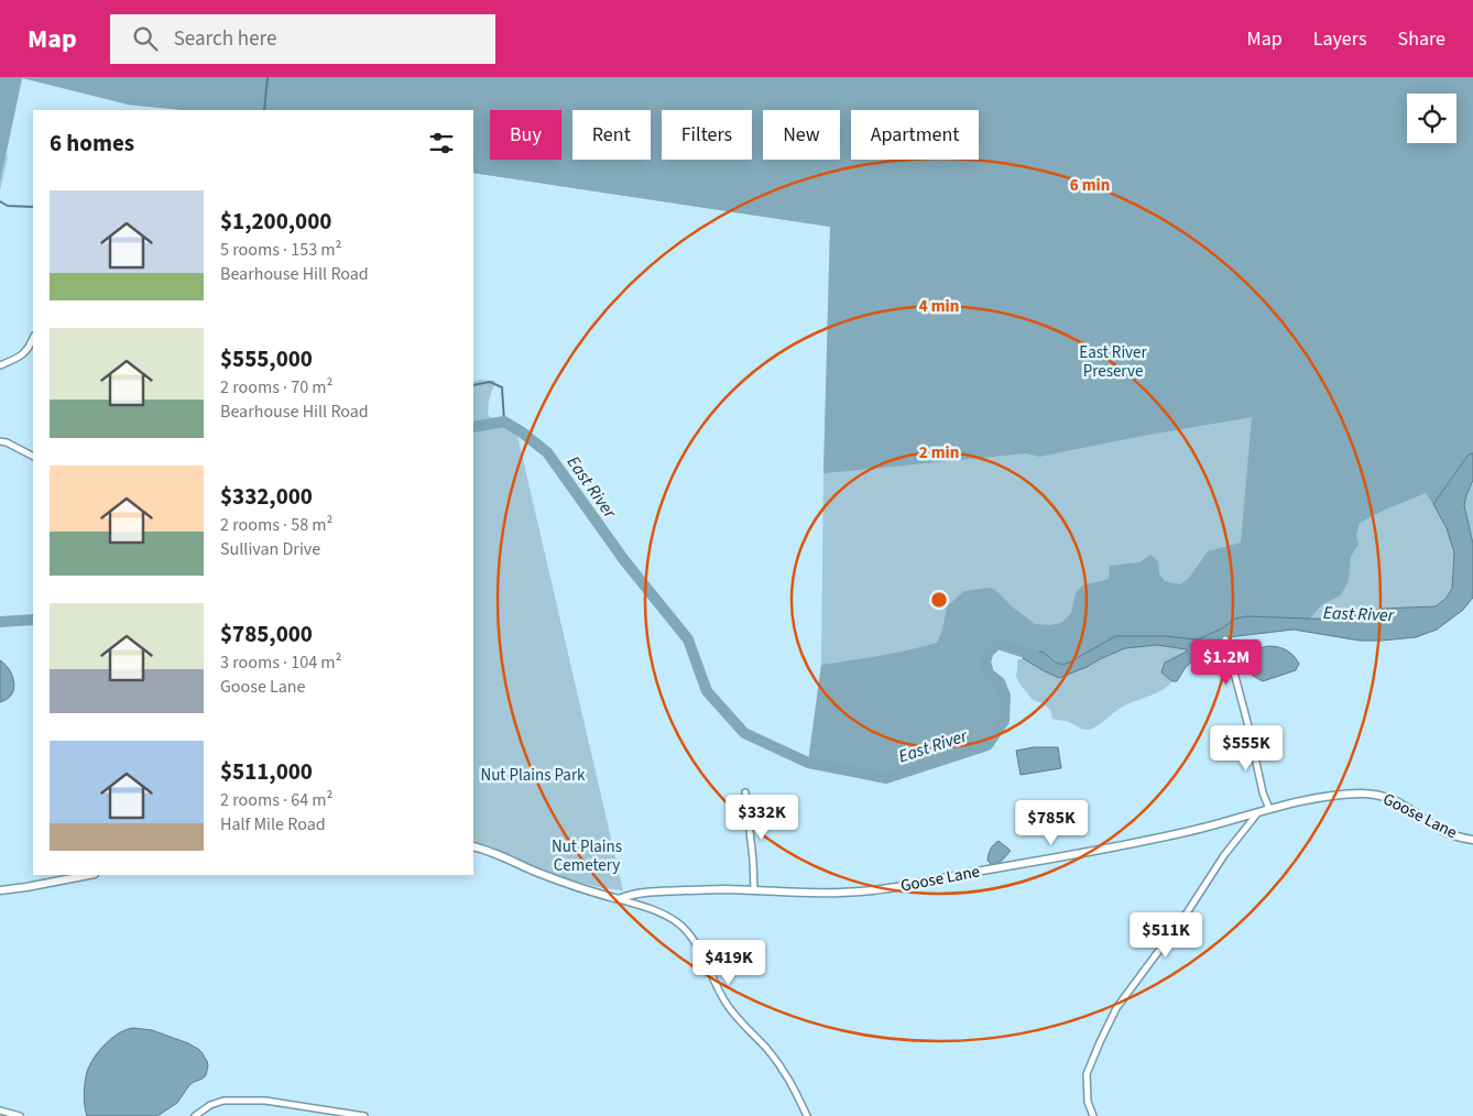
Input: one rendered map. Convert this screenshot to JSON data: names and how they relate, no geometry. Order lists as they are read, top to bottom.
{
  "streets": {
    "street": ["Goose Lane"]
  },
  "water": ["East River"],
  "parks": ["East River Preserve", "Nut Plains Park", "Nut Plains Cemetery"],
  "page": {
    "header": "Map",
    "search": "Search here",
    "nav": ["Map", "Layers", "Share"],
    "chip": [
      "Buy",
      "Rent",
      "Filters",
      "New",
      "Apartment"
    ],
    "heading": "6 homes",
    "list": [
      {
        "name": "$1,200,000",
        "note": "5 rooms · 153 m² · Bearhouse Hill Road"
      },
      {
        "name": "$555,000",
        "note": "2 rooms · 70 m² · Bearhouse Hill Road"
      },
      {
        "name": "$332,000",
        "note": "2 rooms · 58 m² · Sullivan Drive"
      },
      {
        "name": "$785,000",
        "note": "3 rooms · 104 m² · Goose Lane"
      },
      {
        "name": "$511,000",
        "note": "2 rooms · 64 m² · Half Mile Road"
      }
    ],
    "price": [
      "$1.2M",
      "$555K",
      "$332K",
      "$785K",
      "$511K",
      "$419K"
    ]
  },
  "rings": ["6 min", "4 min", "2 min"]
}
